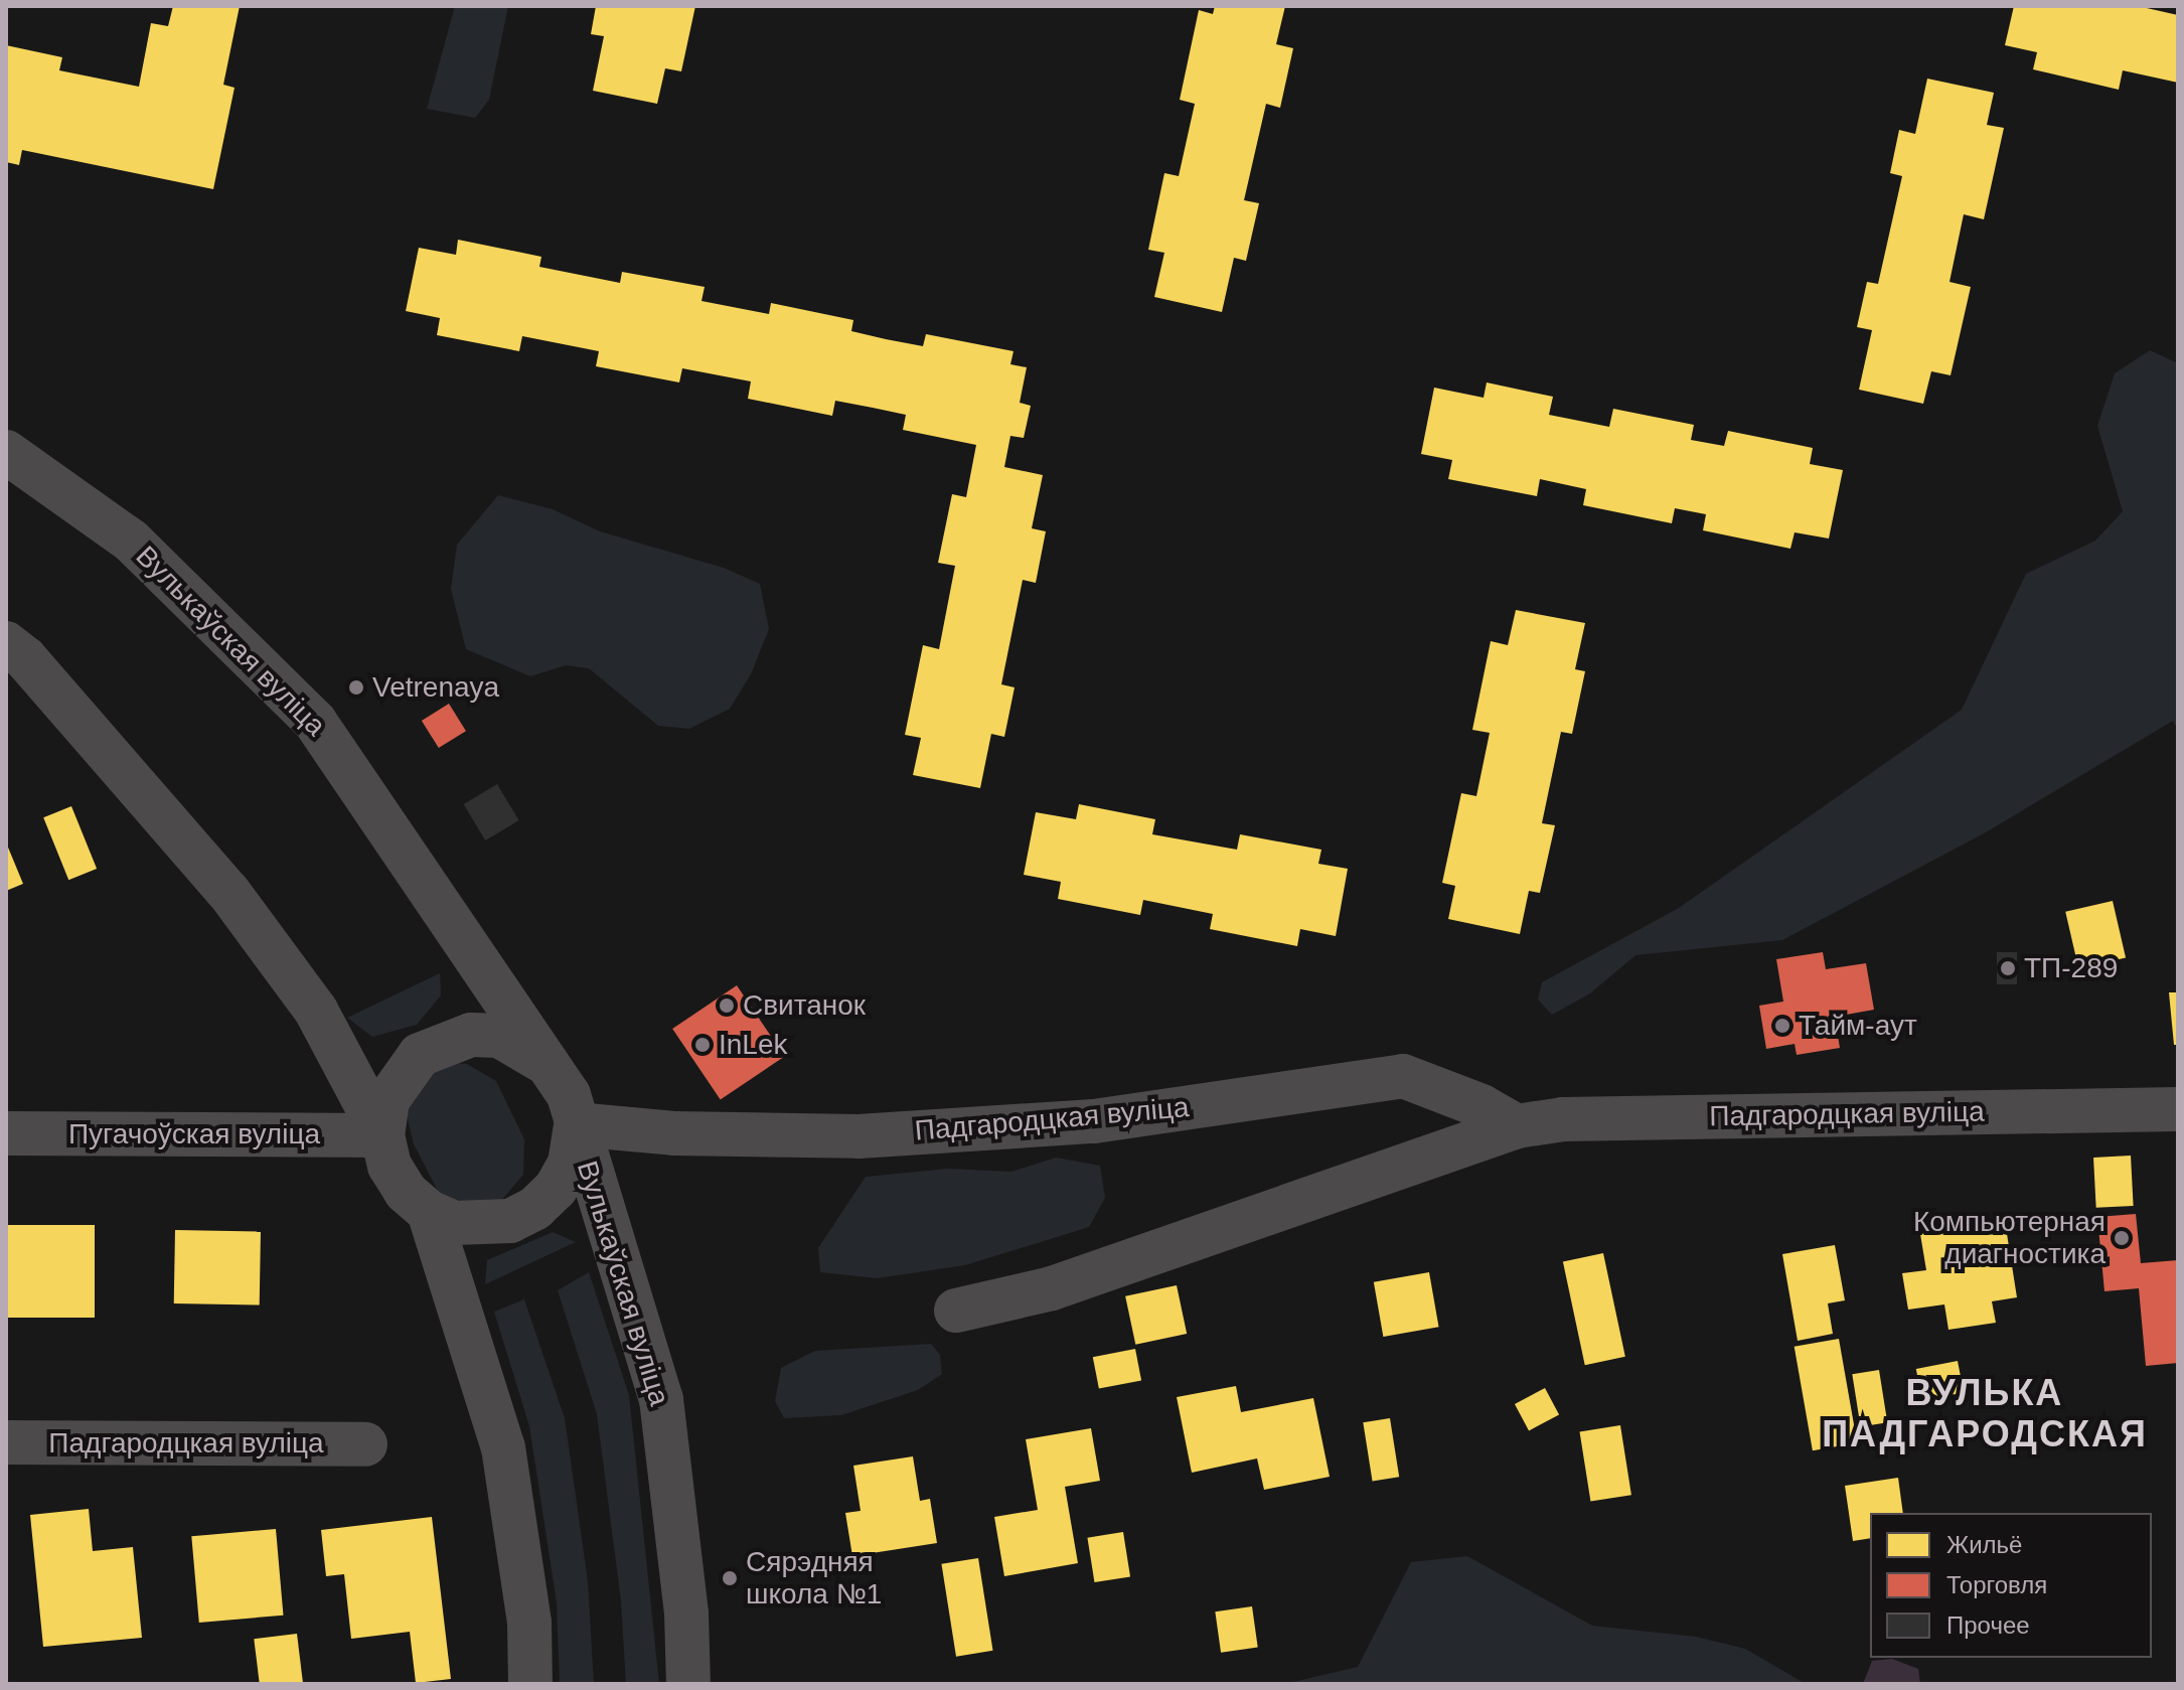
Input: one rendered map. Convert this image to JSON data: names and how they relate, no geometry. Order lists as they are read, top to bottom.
{
  "streets": {
    "street": ["Вулькаўская вуліца", "Падгародцкая вуліца", "Пугачоўская вуліца"]
  },
  "crossings": [
    ["Вулькаўская вуліца", "Падгародцкая вуліца"],
    ["Вулькаўская вуліца", "Пугачоўская вуліца"],
    ["Падгародцкая вуліца", "Пугачоўская вуліца"]
  ],
  "districts": ["ВУЛЬКА ПАДГАРОДСКАЯ"],
  "places": [
    "Vetrenaya",
    "ТП-289",
    "Свитанок",
    "Тайм-аут",
    "InLek",
    "Компьютерная диагностика",
    "Сярэдняя школа №1"
  ],
  "legend": ["Жильё", "Торговля", "Прочее"]
}
